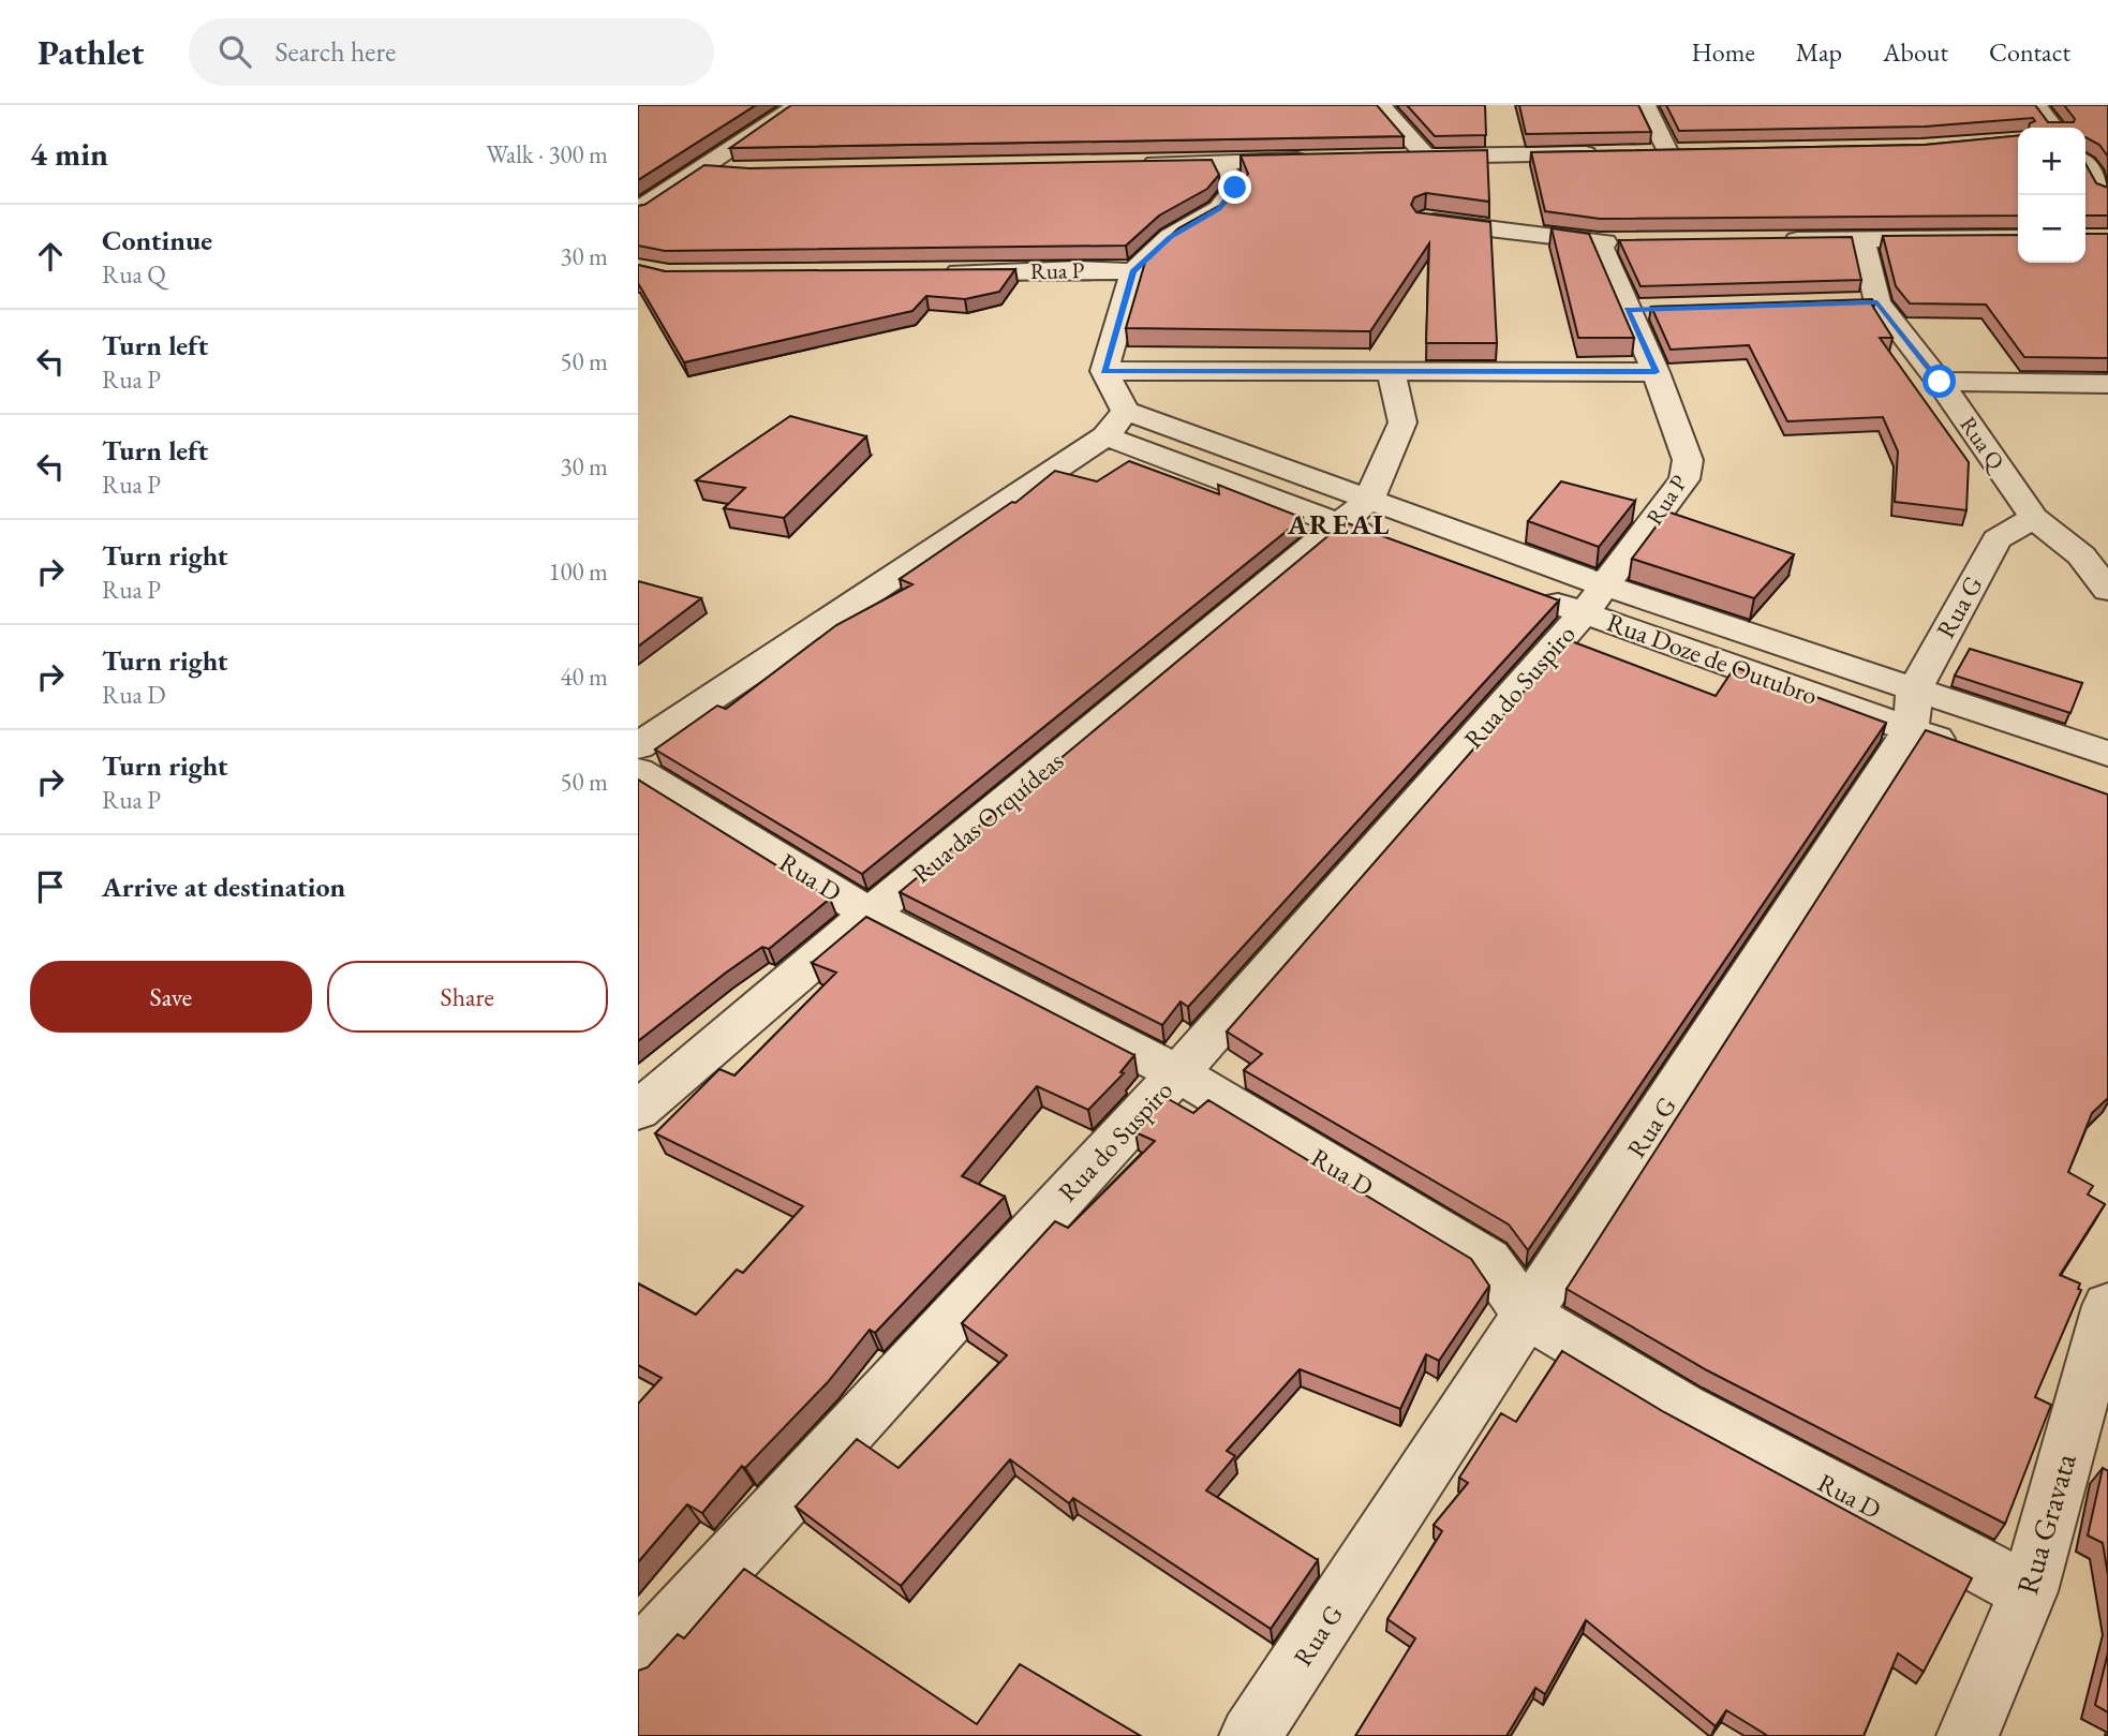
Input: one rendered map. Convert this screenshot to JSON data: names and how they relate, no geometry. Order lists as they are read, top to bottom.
{
  "streets": {
    "street": [
      "Rua P",
      "Rua Q",
      "Rua G",
      "Rua Doze de Outubro",
      "Rua do Suspiro",
      "Rua das Orquídeas",
      "Rua D",
      "Rua Gravata"
    ]
  },
  "crossings": [
    ["Rua P", "Rua Doze de Outubro"],
    ["Rua P", "Rua do Suspiro"],
    ["Rua Q", "Rua G"],
    ["Rua G", "Rua Doze de Outubro"],
    ["Rua G", "Rua D"],
    ["Rua Doze de Outubro", "Rua do Suspiro"],
    ["Rua Doze de Outubro", "Rua das Orquídeas"],
    ["Rua do Suspiro", "Rua D"],
    ["Rua das Orquídeas", "Rua D"],
    ["Rua D", "Rua Gravata"]
  ],
  "districts": ["AREAL"],
  "page": {
    "header": "Pathlet",
    "search": "Search here",
    "nav": [
      "Home",
      "Map",
      "About",
      "Contact"
    ],
    "heading": ["4 min", "Walk · 300 m"],
    "map_buttons": ["+", "−"],
    "list": [
      ["Continue", "Rua Q", "30 m"],
      ["Turn left", "Rua P", "50 m"],
      ["Turn left", "Rua P", "30 m"],
      ["Turn right", "Rua P", "100 m"],
      ["Turn right", "Rua D", "40 m"],
      ["Turn right", "Rua P", "50 m"],
      "Arrive at destination"
    ],
    "buttons": ["Save", "Share"]
  }
}
